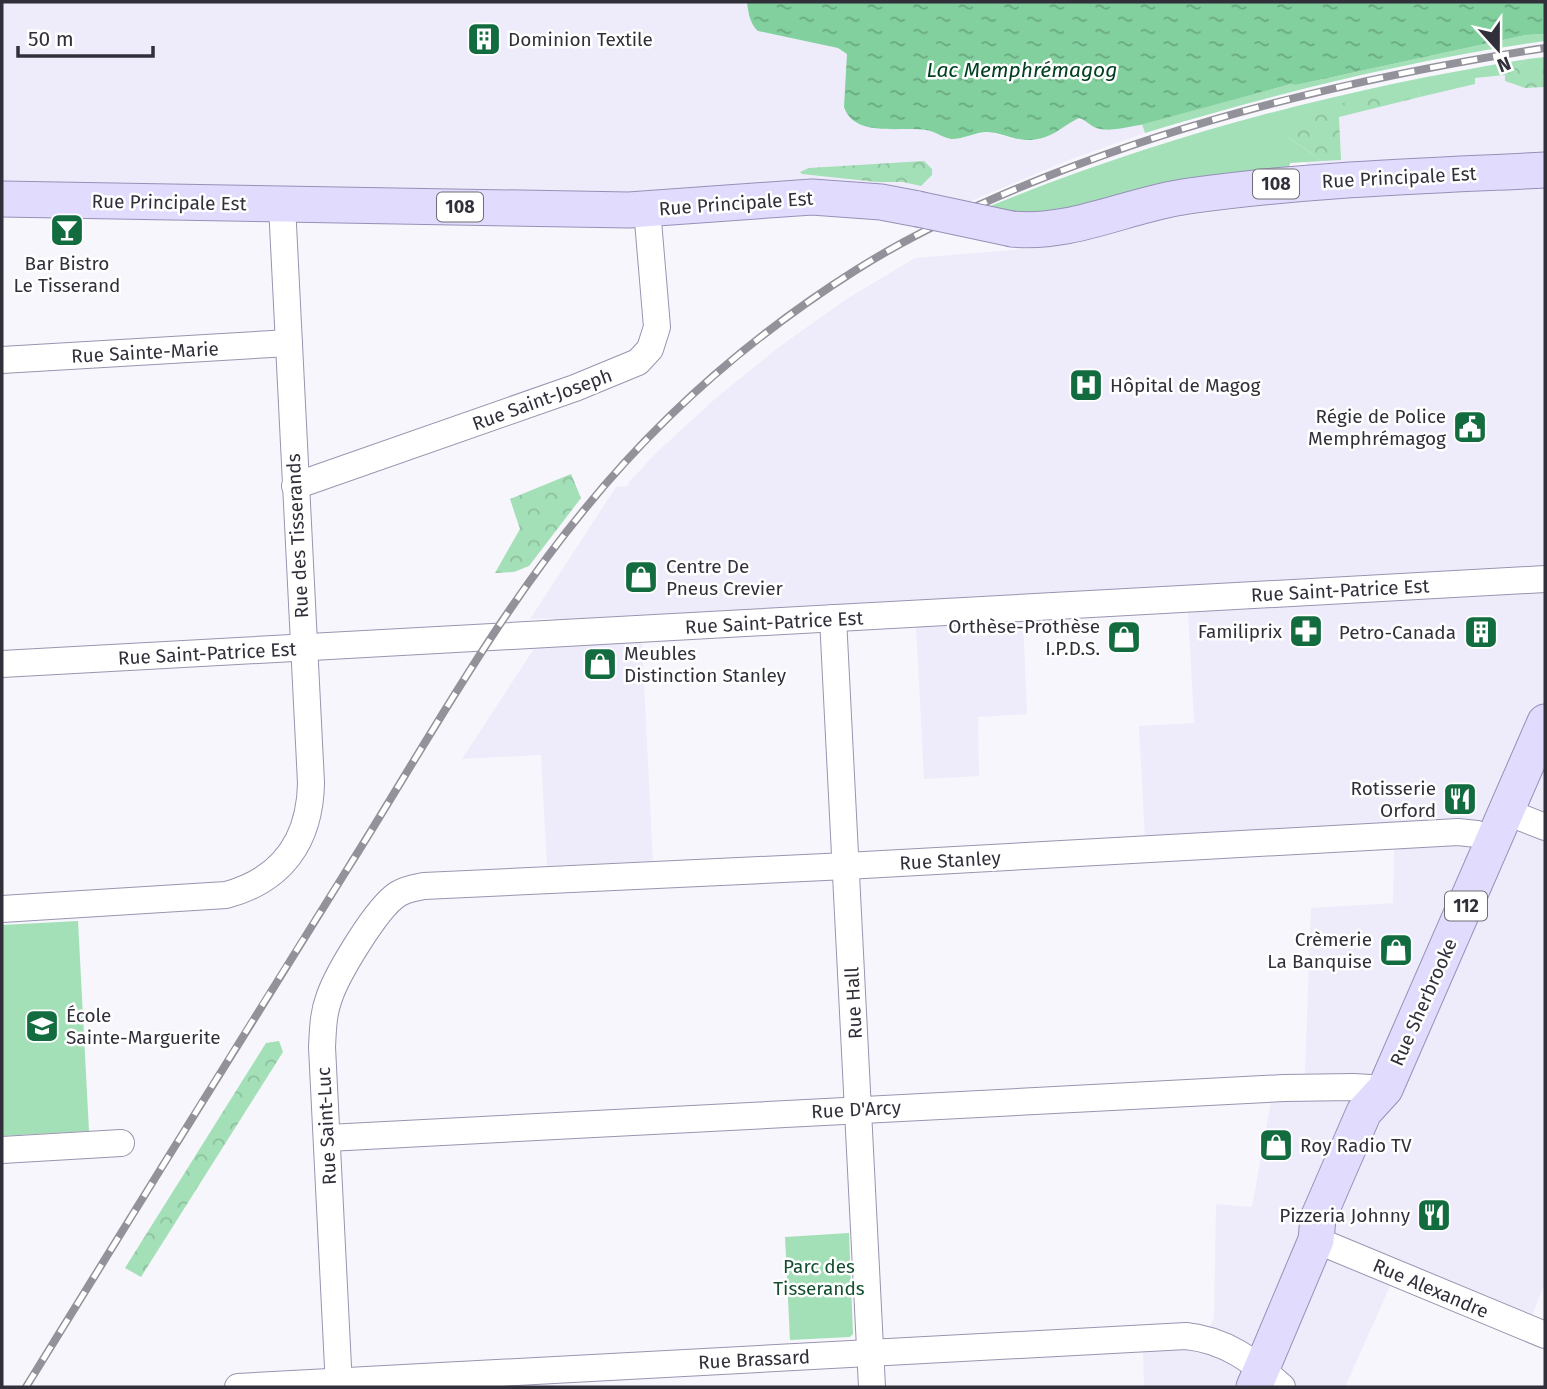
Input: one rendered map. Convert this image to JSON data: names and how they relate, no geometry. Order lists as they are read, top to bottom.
{
  "streets": {
    "main road": [
      "Rue Principale Est",
      "108",
      "112",
      "Rue Sherbrooke"
    ],
    "street": [
      "Rue Sainte-Marie",
      "Rue Saint-Joseph",
      "Rue des Tisserands",
      "Rue Saint-Patrice Est",
      "Rue Stanley",
      "Rue Hall",
      "Rue D'Arcy",
      "Rue Saint-Luc",
      "Rue Alexandre",
      "Rue Brassard"
    ]
  },
  "crossings": [
    ["Rue Principale Est", "Rue Saint-Joseph"],
    ["Rue Principale Est", "Rue des Tisserands"],
    ["Rue Sainte-Marie", "Rue des Tisserands"],
    ["Rue Saint-Joseph", "Rue des Tisserands"],
    ["Rue des Tisserands", "Rue Saint-Patrice Est"],
    ["Rue Saint-Patrice Est", "Rue Hall"],
    ["Rue Stanley", "Rue Sherbrooke"],
    ["Rue Stanley", "Rue Hall"],
    ["Rue Stanley", "Rue Saint-Luc"],
    ["Rue Sherbrooke", "Rue D'Arcy"],
    ["Rue Sherbrooke", "Rue Alexandre"],
    ["Rue Sherbrooke", "Rue Brassard"],
    ["Rue Hall", "Rue D'Arcy"],
    ["Rue Hall", "Rue Brassard"],
    ["Rue D'Arcy", "Rue Saint-Luc"],
    ["Rue Saint-Luc", "Rue Brassard"]
  ],
  "water": ["Lac Memphrémagog"],
  "parks": ["Parc des Tisserands"],
  "places": {
    "building": ["Dominion Textile", "Petro-Canada"],
    "bar": ["Bar Bistro Le Tisserand"],
    "hospital": ["Hôpital de Magog"],
    "public building": ["Régie de Police Memphrémagog"],
    "shop": [
      "Centre De Pneus Crevier",
      "Orthèse-Prothèse I.P.D.S.",
      "Meubles Distinction Stanley",
      "Crèmerie La Banquise",
      "Roy Radio TV"
    ],
    "pharmacy": ["Familiprix"],
    "restaurant": ["Rotisserie Orford", "Pizzeria Johnny"],
    "school or university": ["École Sainte-Marguerite"]
  },
  "scale_bar": "50 m",
  "north": "bottom"
}
